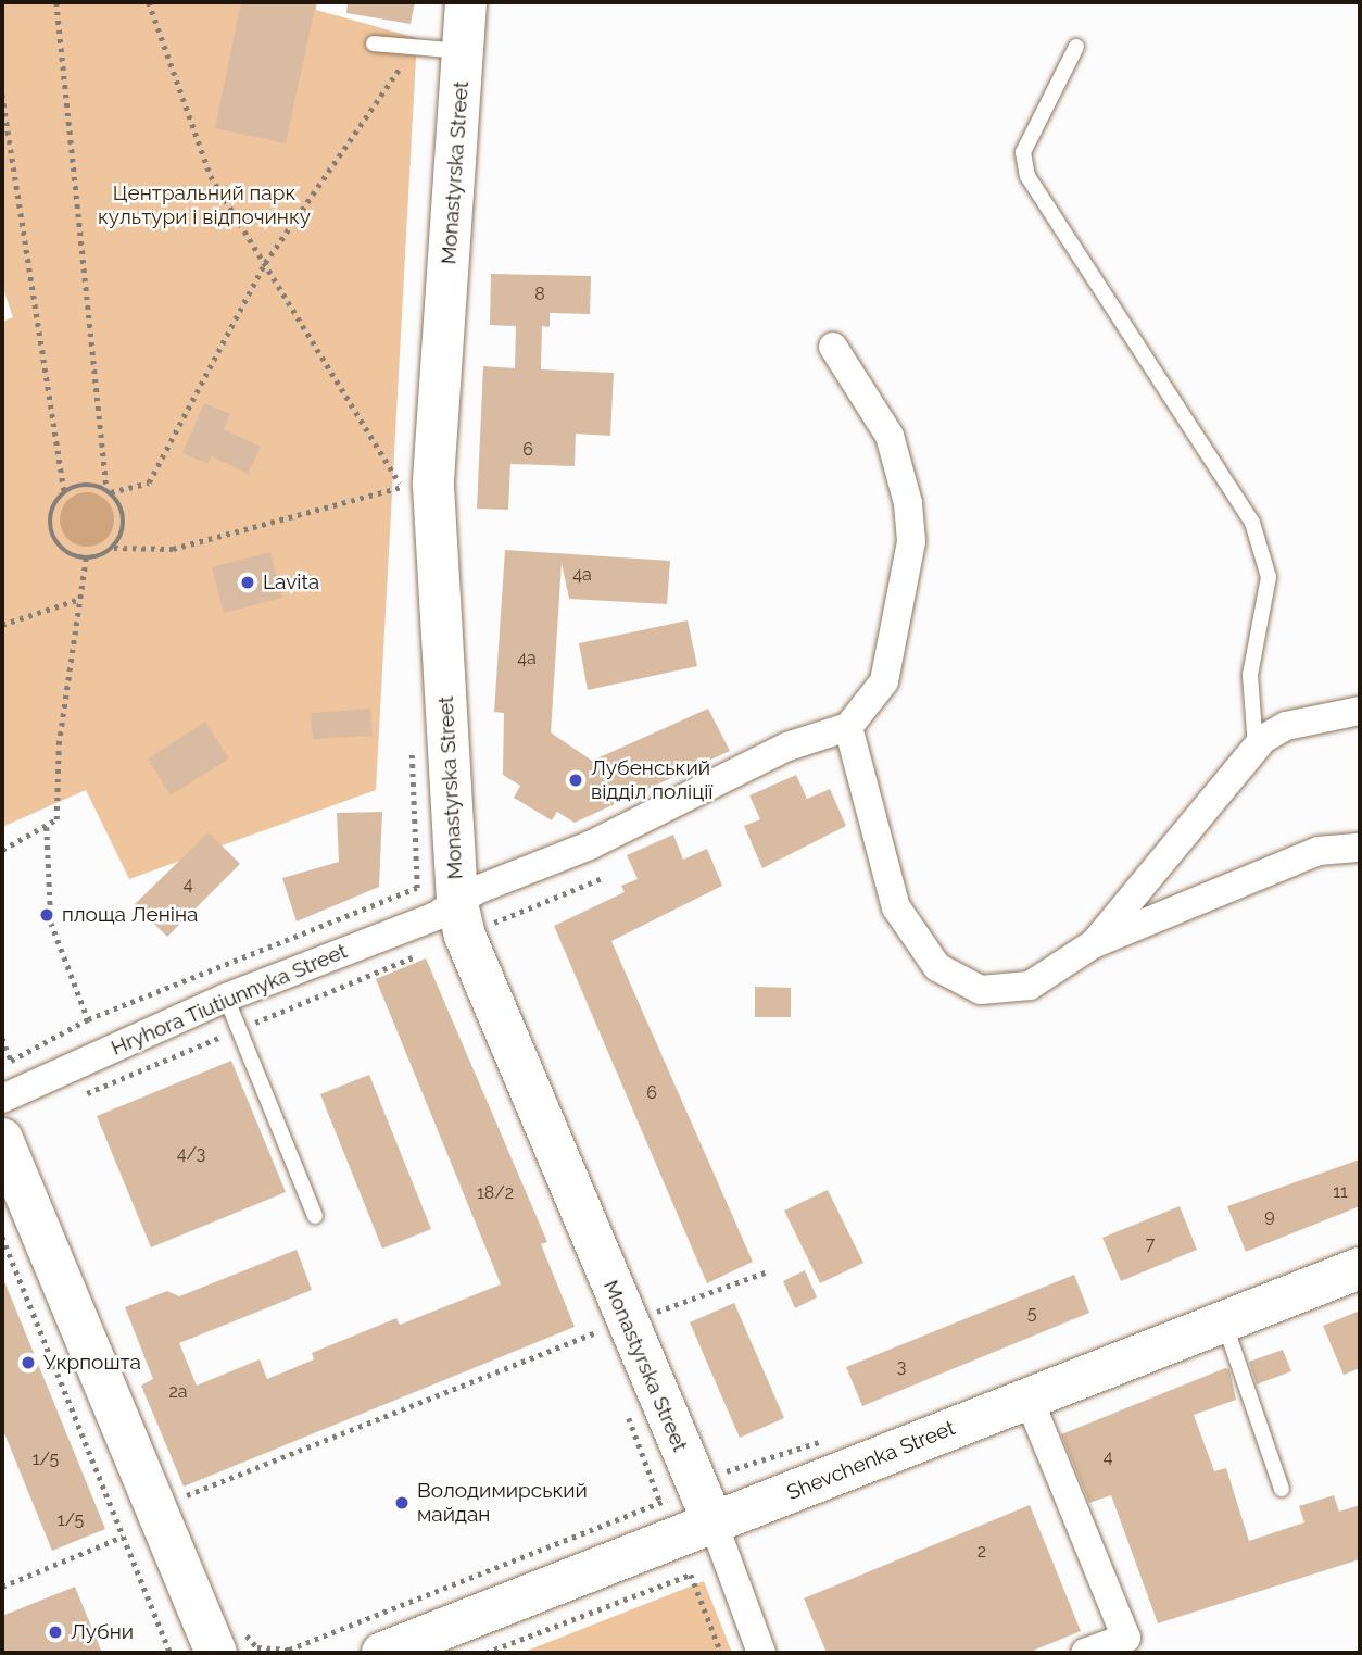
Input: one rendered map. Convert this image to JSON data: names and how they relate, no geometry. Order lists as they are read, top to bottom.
{
  "streets": {
    "main road": ["Monastyrska Street", "Shevchenka Street"],
    "street": ["Hryhora Tiutiunnyka Street"]
  },
  "crossings": [
    ["Monastyrska Street", "Hryhora Tiutiunnyka Street"],
    ["Monastyrska Street", "Shevchenka Street"]
  ],
  "parks": ["Центральний парк культури і відпочинку"],
  "places": [
    "Lavita",
    "Лубенський відділ поліції",
    "площа Леніна",
    "Укрпошта",
    "Володимирський майдан",
    "Лубни"
  ],
  "house_numbers": [
    "8",
    "6",
    "4а",
    "4а",
    "4",
    "6",
    "4/3",
    "11",
    "18/2",
    "9",
    "7",
    "5",
    "3",
    "2а",
    "4",
    "1/5",
    "1/5",
    "2"
  ]
}
